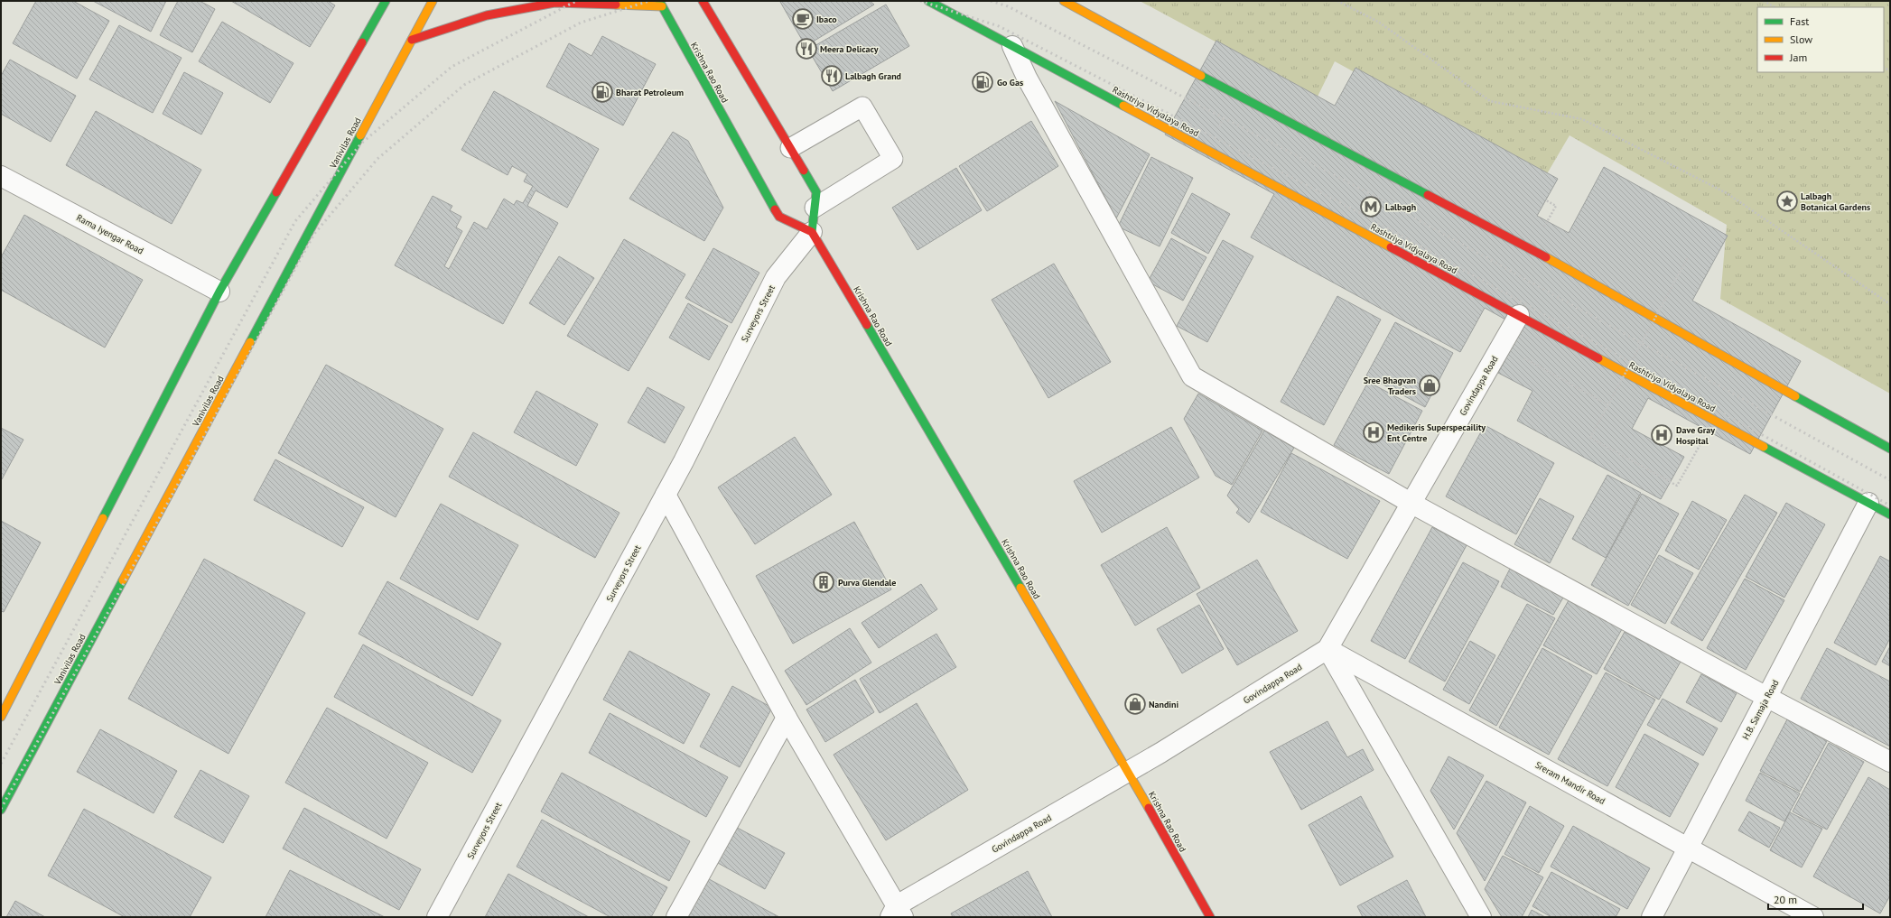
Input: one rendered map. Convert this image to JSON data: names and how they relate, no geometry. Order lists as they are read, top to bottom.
{
  "streets": {
    "main road": ["Krishna Rao Road", "Rashtriya Vidyalaya Road", "Vanivilas Road"],
    "street": [
      "Rama Iyengar Road",
      "Surveyors Street",
      "Govindappa Road",
      "H.B. Samaja Road",
      "Sreram Mandir Road"
    ]
  },
  "crossings": [
    ["Krishna Rao Road", "Surveyors Street"],
    ["Krishna Rao Road", "Govindappa Road"],
    ["Rashtriya Vidyalaya Road", "Govindappa Road"],
    ["Rashtriya Vidyalaya Road", "H.B. Samaja Road"],
    ["Govindappa Road", "Sreram Mandir Road"],
    ["H.B. Samaja Road", "Sreram Mandir Road"]
  ],
  "places": {
    "cafe": ["Ibaco"],
    "restaurant": ["Meera Delicacy", "Lalbagh Grand"],
    "fuel station": ["Go Gas", "Bharat Petroleum"],
    "place": ["Lalbagh Botanical Gardens"],
    "metro station": ["Lalbagh"],
    "shop": ["Sree Bhagvan Traders", "Nandini"],
    "hospital": ["Medikeris Superspecaility Ent Centre", "Dave Gray Hospital"],
    "building": ["Purva Glendale"]
  },
  "legend": ["Fast", "Slow", "Jam"],
  "scale_bar": "20 m"
}
